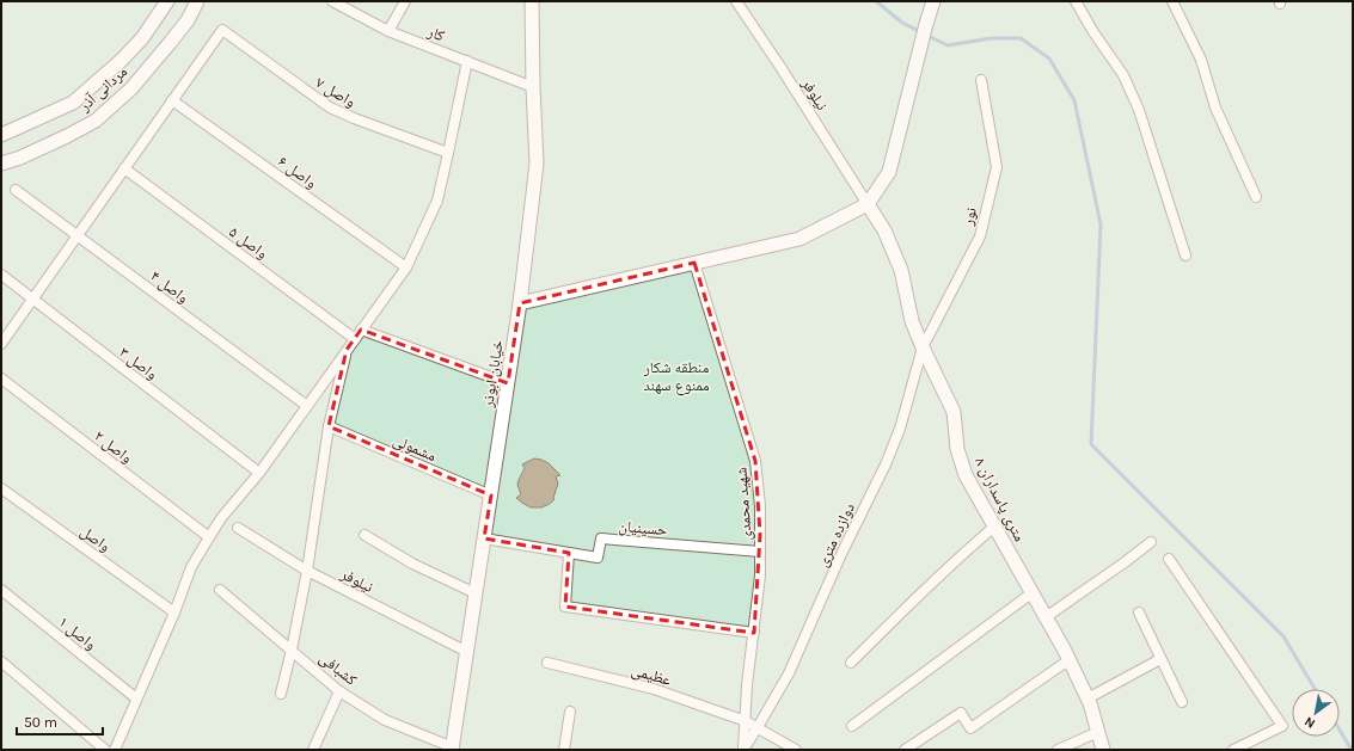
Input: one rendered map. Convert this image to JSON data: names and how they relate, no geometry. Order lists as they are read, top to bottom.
{
  "streets": {
    "main road": ["مردانی آذر", "خیابان ابوذر", "۸ متری پاسداران"],
    "street": [
      "کار",
      "واصل ۷",
      "نیلوفر",
      "واصل ۶",
      "نور",
      "واصل ۵",
      "واصل ۴",
      "واصل ۳",
      "واصل ۲",
      "مشمولی",
      "شهید محمدی",
      "حسینیان",
      "دوازده متری",
      "واصل",
      "واصل ۱",
      "کشبافی",
      "عظیمی"
    ]
  },
  "crossings": [
    ["کار", "خیابان ابوذر"],
    ["واصل ۷", "واصل ۶"],
    ["نیلوفر", "خیابان ابوذر"],
    ["نیلوفر", "۸ متری پاسداران"],
    ["نور", "۸ متری پاسداران"],
    ["نور", "دوازده متری"],
    ["خیابان ابوذر", "مشمولی"],
    ["خیابان ابوذر", "حسینیان"],
    ["خیابان ابوذر", "کشبافی"],
    ["۸ متری پاسداران", "دوازده متری"],
    ["شهید محمدی", "حسینیان"],
    ["شهید محمدی", "دوازده متری"],
    ["شهید محمدی", "عظیمی"],
    ["دوازده متری", "عظیمی"]
  ],
  "parks": ["منطقه شکار ممنوع سهند"],
  "scale_bar": "50 m",
  "north": "bottom left"
}
